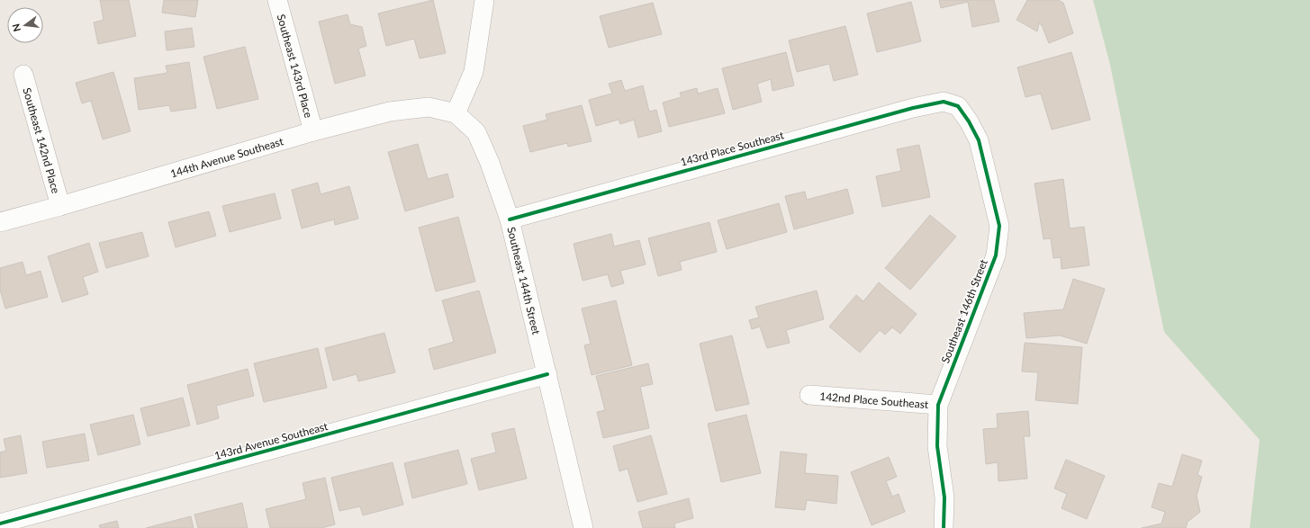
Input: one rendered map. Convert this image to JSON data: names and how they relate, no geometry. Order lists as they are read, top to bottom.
{
  "streets": {
    "street": [
      "Southeast 143rd Place",
      "Southeast 142nd Place",
      "143rd Place Southeast",
      "144th Avenue Southeast",
      "Southeast 144th Street",
      "Southeast 146th Street",
      "142nd Place Southeast",
      "143rd Avenue Southeast"
    ]
  },
  "crossings": [
    ["Southeast 143rd Place", "144th Avenue Southeast"],
    ["Southeast 142nd Place", "144th Avenue Southeast"],
    ["143rd Place Southeast", "Southeast 144th Street"],
    ["143rd Place Southeast", "Southeast 146th Street"],
    ["144th Avenue Southeast", "Southeast 144th Street"],
    ["Southeast 144th Street", "143rd Avenue Southeast"],
    ["Southeast 146th Street", "142nd Place Southeast"]
  ],
  "north": "left"
}
